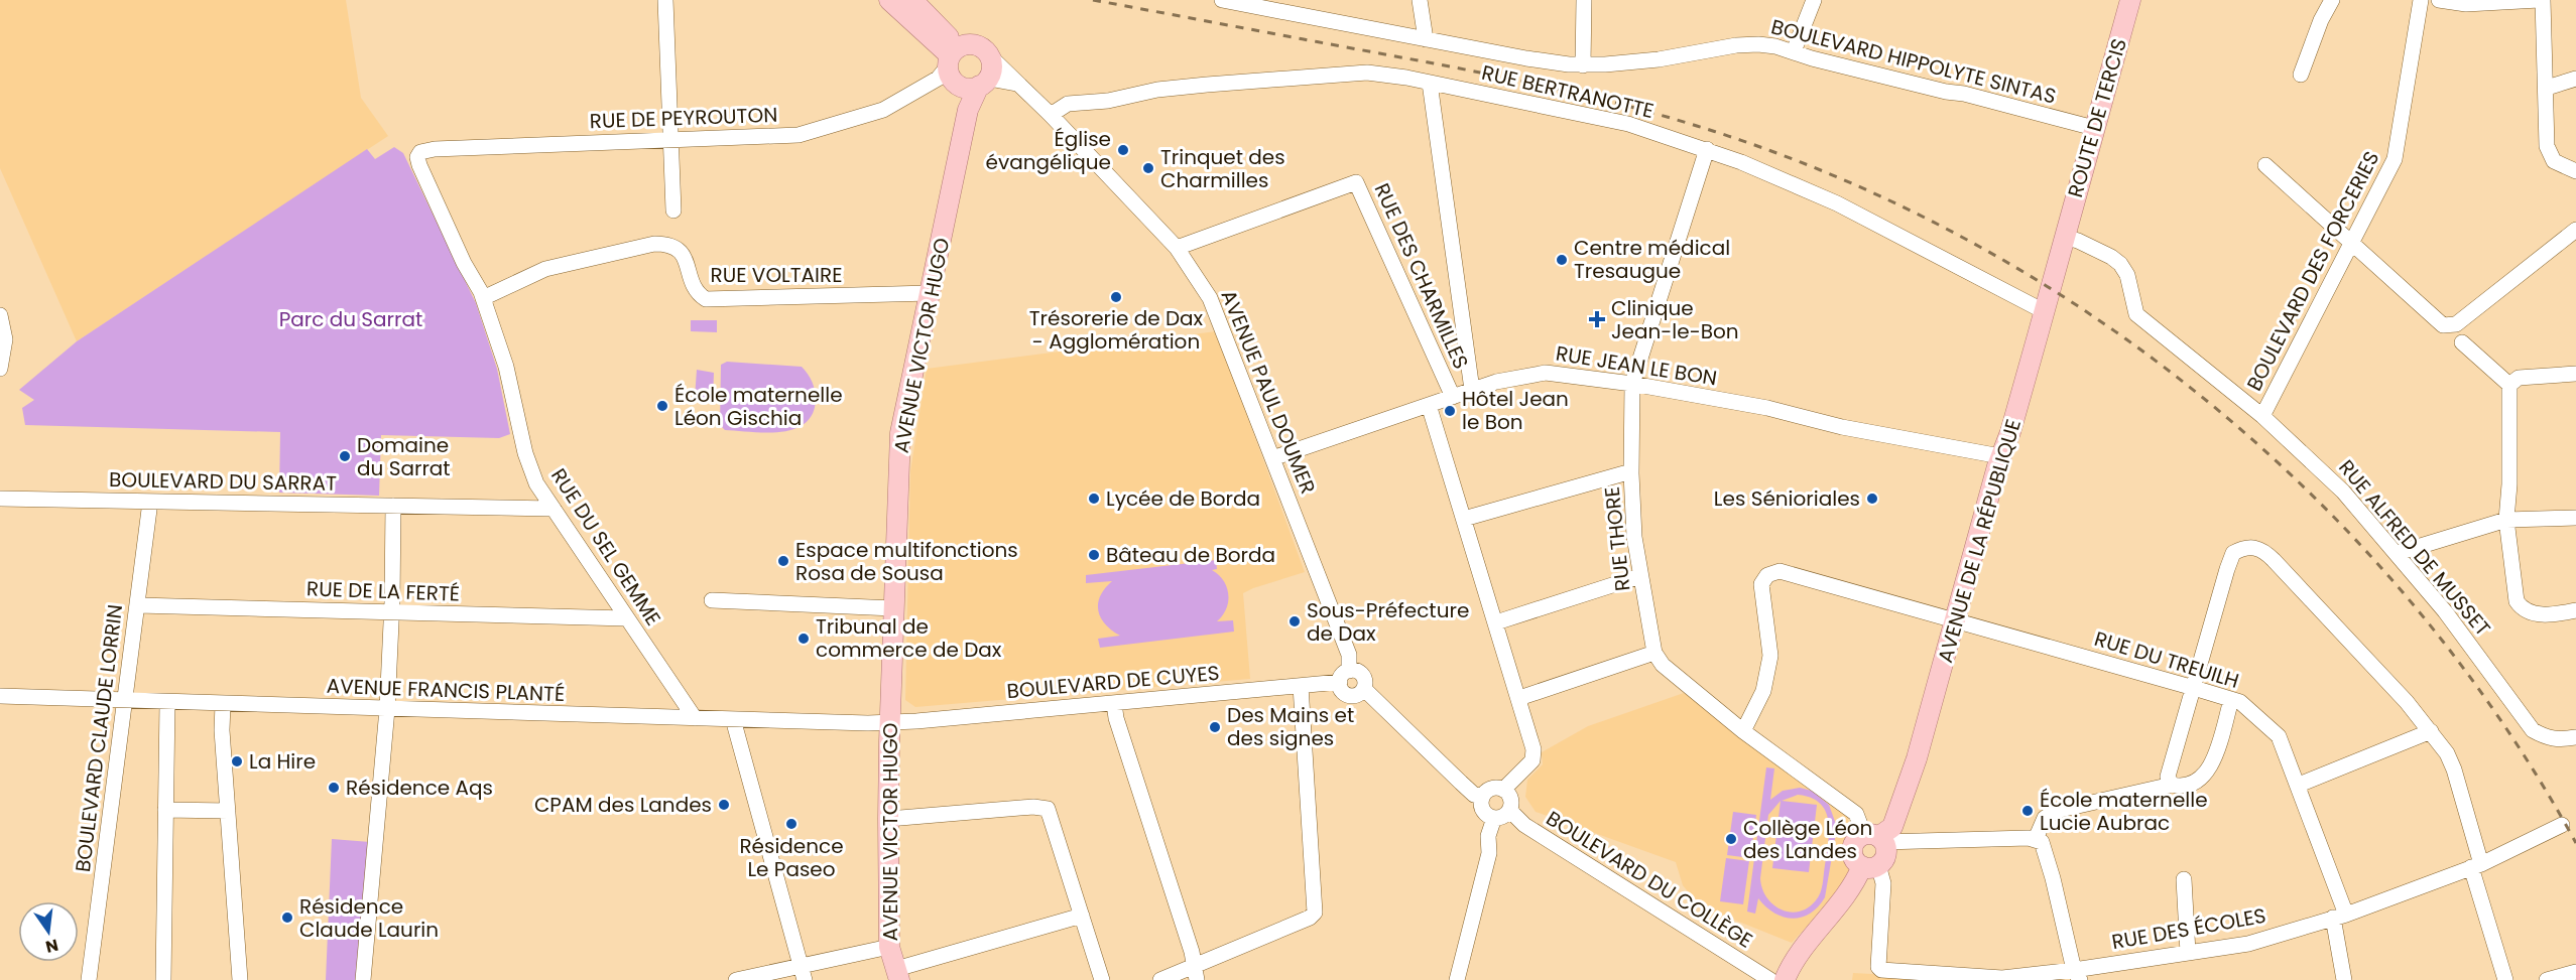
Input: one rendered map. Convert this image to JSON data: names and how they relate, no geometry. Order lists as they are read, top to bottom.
{
  "streets": {
    "main road": ["ROUTE DE TERCIS", "AVENUE VICTOR HUGO", "AVENUE DE LA RÉPUBLIQUE"],
    "street": [
      "BOULEVARD HIPPOLYTE SINTAS",
      "RUE BERTRANOTTE",
      "RUE DE PEYROUTON",
      "BOULEVARD DES FORCERIES",
      "RUE VOLTAIRE",
      "RUE DES CHARMILLES",
      "RUE JEAN LE BON",
      "AVENUE PAUL DOUMER",
      "BOULEVARD DU SARRAT",
      "RUE THORE",
      "RUE DU SEL GEMME",
      "RUE ALFRED DE MUSSET",
      "RUE DE LA FERTÉ",
      "RUE DU TREUILH",
      "BOULEVARD DE CUYES",
      "AVENUE FRANCIS PLANTÉ",
      "BOULEVARD CLAUDE LORRIN",
      "BOULEVARD DU COLLÈGE",
      "RUE DES ÉCOLES"
    ]
  },
  "crossings": [
    ["BOULEVARD HIPPOLYTE SINTAS", "ROUTE DE TERCIS"],
    ["RUE BERTRANOTTE", "AVENUE PAUL DOUMER"],
    ["RUE BERTRANOTTE", "RUE THORE"],
    ["RUE BERTRANOTTE", "AVENUE DE LA RÉPUBLIQUE"],
    ["RUE DE PEYROUTON", "AVENUE VICTOR HUGO"],
    ["RUE DE PEYROUTON", "RUE DU SEL GEMME"],
    ["ROUTE DE TERCIS", "AVENUE DE LA RÉPUBLIQUE"],
    ["ROUTE DE TERCIS", "RUE ALFRED DE MUSSET"],
    ["BOULEVARD DES FORCERIES", "RUE ALFRED DE MUSSET"],
    ["RUE VOLTAIRE", "AVENUE VICTOR HUGO"],
    ["RUE VOLTAIRE", "RUE DU SEL GEMME"],
    ["RUE DES CHARMILLES", "RUE JEAN LE BON"],
    ["RUE DES CHARMILLES", "AVENUE PAUL DOUMER"],
    ["AVENUE VICTOR HUGO", "BOULEVARD DE CUYES"],
    ["AVENUE VICTOR HUGO", "AVENUE FRANCIS PLANTÉ"],
    ["RUE JEAN LE BON", "AVENUE PAUL DOUMER"],
    ["RUE JEAN LE BON", "RUE THORE"],
    ["RUE JEAN LE BON", "AVENUE DE LA RÉPUBLIQUE"],
    ["AVENUE PAUL DOUMER", "BOULEVARD DE CUYES"],
    ["BOULEVARD DU SARRAT", "RUE DU SEL GEMME"],
    ["BOULEVARD DU SARRAT", "BOULEVARD CLAUDE LORRIN"],
    ["AVENUE DE LA RÉPUBLIQUE", "RUE ALFRED DE MUSSET"],
    ["AVENUE DE LA RÉPUBLIQUE", "RUE DU TREUILH"],
    ["AVENUE DE LA RÉPUBLIQUE", "RUE DES ÉCOLES"],
    ["RUE DU SEL GEMME", "RUE DE LA FERTÉ"],
    ["RUE DU SEL GEMME", "AVENUE FRANCIS PLANTÉ"],
    ["RUE DE LA FERTÉ", "BOULEVARD CLAUDE LORRIN"],
    ["RUE DU TREUILH", "RUE DES ÉCOLES"],
    ["BOULEVARD DE CUYES", "AVENUE FRANCIS PLANTÉ"],
    ["AVENUE FRANCIS PLANTÉ", "BOULEVARD CLAUDE LORRIN"]
  ],
  "parks": ["Parc du Sarrat"],
  "places": {
    "other": [
      "Église évangélique",
      "Trinquet des Charmilles",
      "Centre médical Tresaugue",
      "Trésorerie de Dax - Agglomération",
      "École maternelle Léon Gischia",
      "Hôtel Jean le Bon",
      "Domaine du Sarrat",
      "Lycée de Borda",
      "Les Sénioriales",
      "Bâteau de Borda",
      "Espace multifonctions Rosa de Sousa",
      "Sous-Préfecture de Dax",
      "Tribunal de commerce de Dax",
      "Des Mains et des signes",
      "La Hire",
      "Résidence Aqs",
      "CPAM des Landes",
      "École maternelle Lucie Aubrac",
      "Résidence Le Paseo",
      "Collège Léon des Landes",
      "Résidence Claude Laurin"
    ],
    "health": ["Clinique Jean-le-Bon"]
  },
  "north": "bottom"
}
